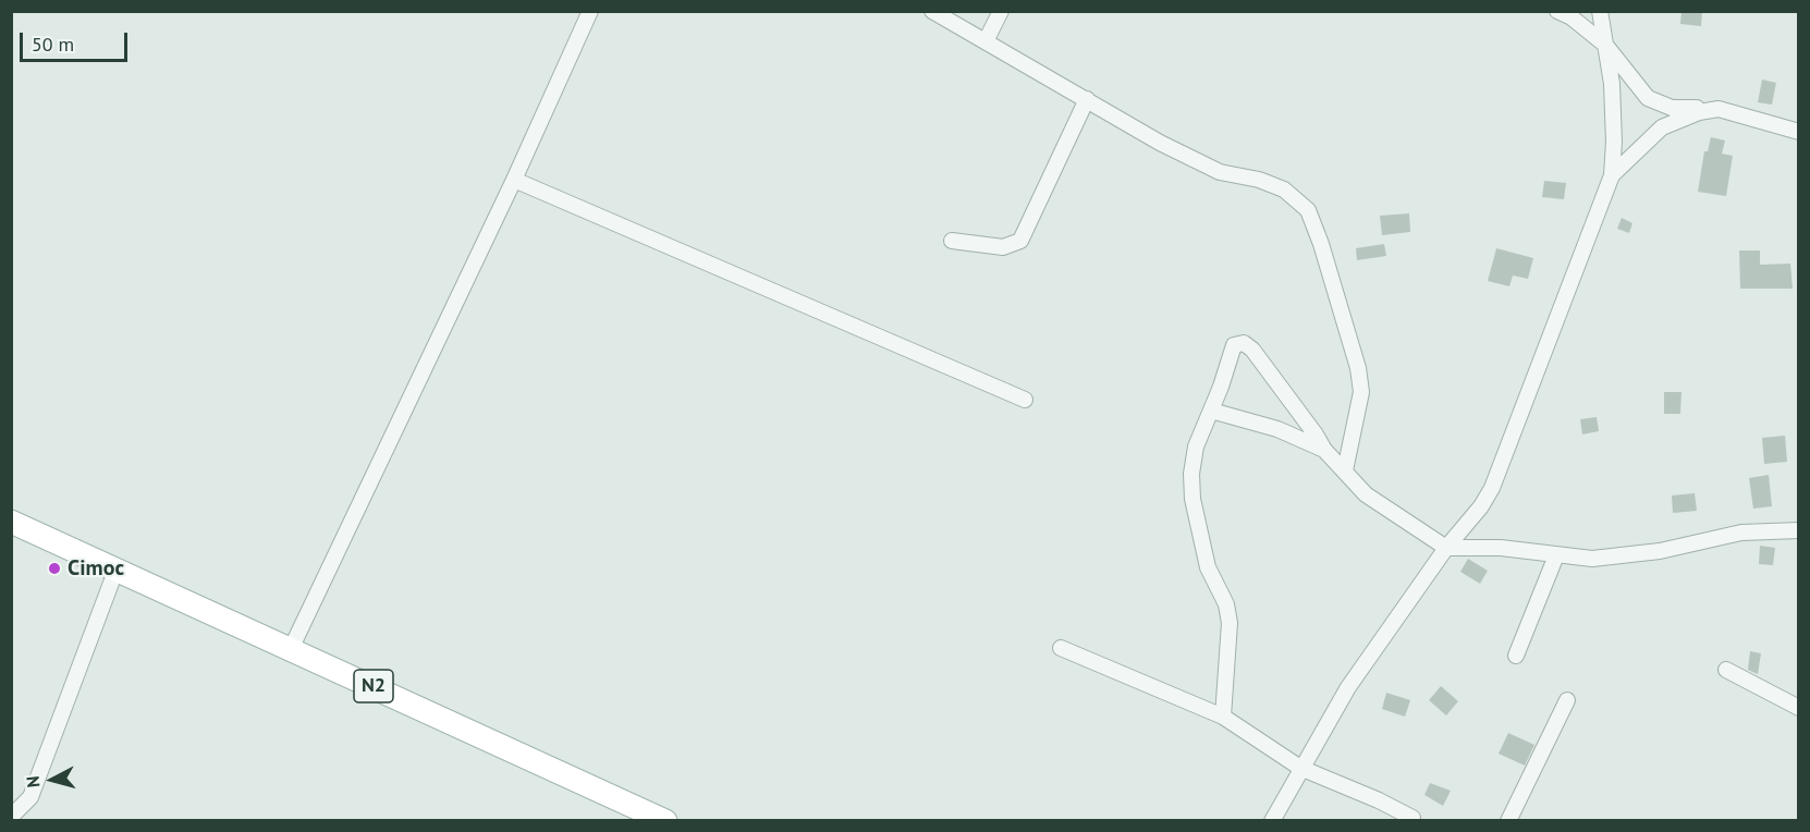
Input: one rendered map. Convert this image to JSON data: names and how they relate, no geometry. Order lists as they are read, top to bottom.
{
  "streets": {
    "main road": ["N2"]
  },
  "places": ["Cimoc"],
  "scale_bar": "50 m",
  "north": "left"
}
